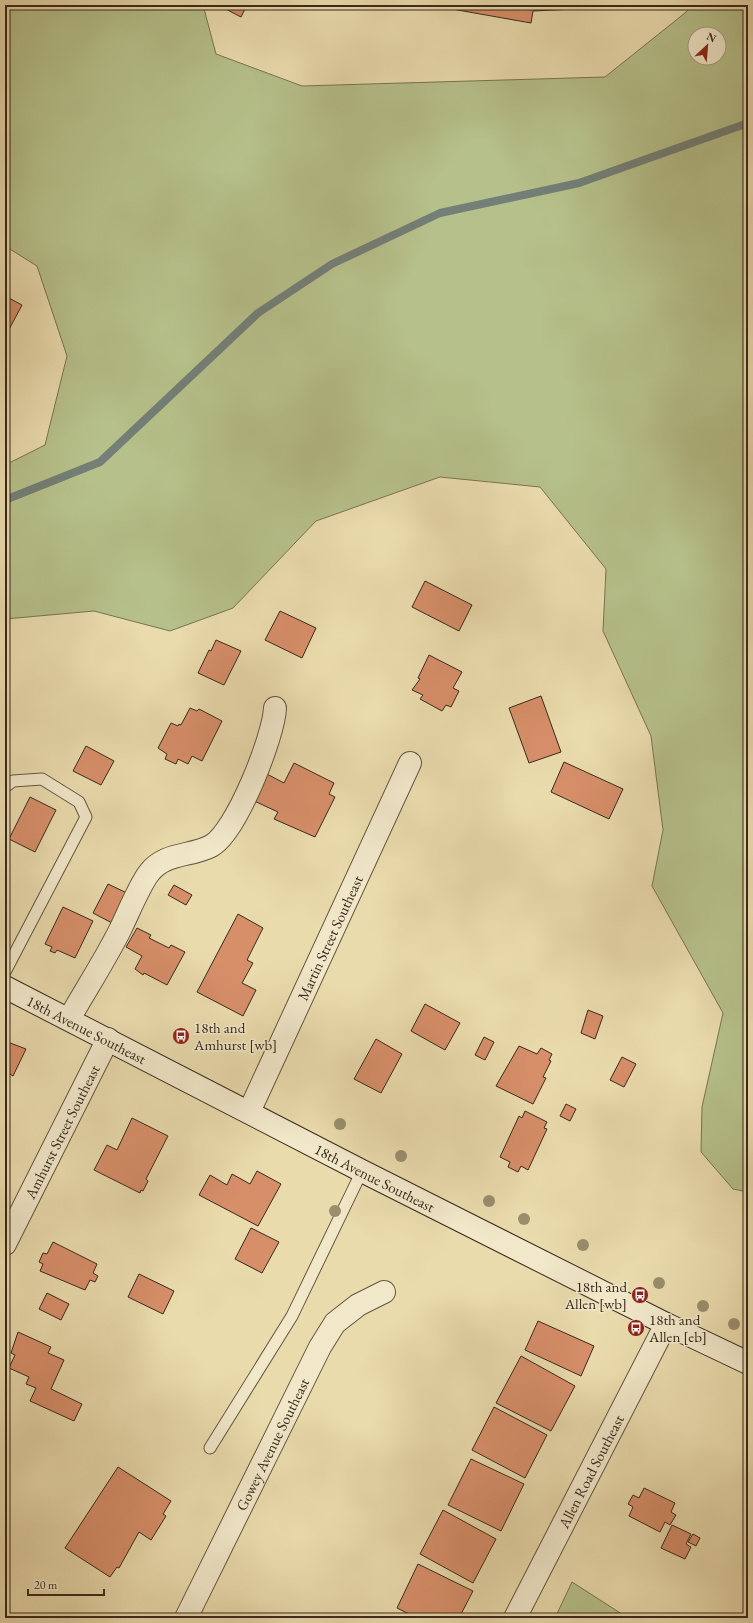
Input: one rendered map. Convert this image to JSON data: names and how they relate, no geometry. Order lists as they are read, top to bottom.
{
  "streets": {
    "street": [
      "Martin Street Southeast",
      "18th Avenue Southeast",
      "Amhurst Street Southeast",
      "Gowey Avenue Southeast",
      "Allen Road Southeast"
    ]
  },
  "crossings": [
    ["Martin Street Southeast", "18th Avenue Southeast"],
    ["18th Avenue Southeast", "Amhurst Street Southeast"],
    ["18th Avenue Southeast", "Allen Road Southeast"]
  ],
  "places": {
    "bus stop": ["18th and Amhurst [wb]", "18th and Allen [wb]", "18th and Allen [eb]"]
  },
  "scale_bar": "20 m",
  "north": "top right"
}
